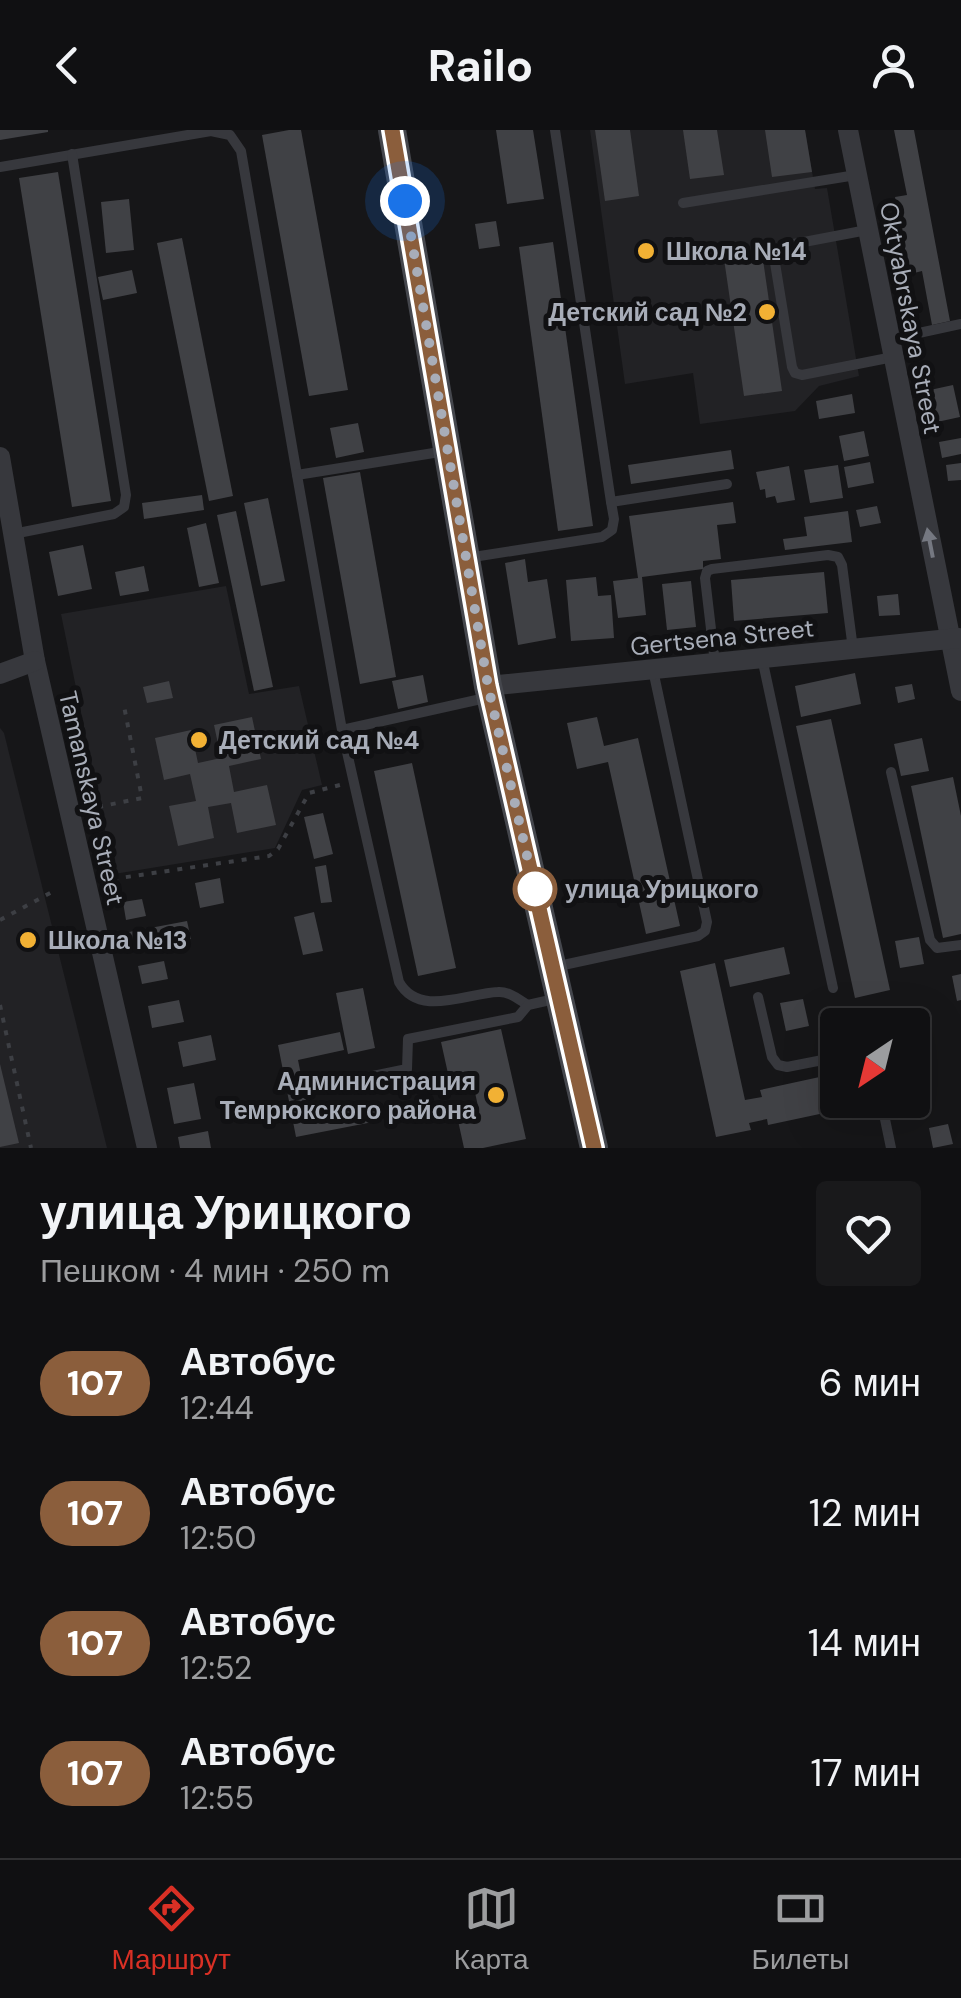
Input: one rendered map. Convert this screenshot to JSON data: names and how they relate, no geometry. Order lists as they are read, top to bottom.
{
  "streets": {
    "street": ["Oktyabrskaya Street", "Gertsena Street", "Tamanskaya Street"]
  },
  "crossings": [
    ["Oktyabrskaya Street", "Gertsena Street"]
  ],
  "one_way": ["Oktyabrskaya Street"],
  "places": [
    "Школа №14",
    "Детский сад №2",
    "Детский сад №4",
    "улица Урицкого",
    "Школа №13",
    "Администрация Темрюкского района"
  ],
  "lines": ["bus line 107"],
  "north": "bottom left",
  "page": {
    "header": "Railo",
    "heading": ["улица Урицкого", "Пешком · 4 мин · 250 m"],
    "list": [
      {
        "mark": "107",
        "name": "Автобус",
        "note": "12:44",
        "value": "6 мин"
      },
      {
        "mark": "107",
        "name": "Автобус",
        "note": "12:50",
        "value": "12 мин"
      },
      {
        "mark": "107",
        "name": "Автобус",
        "note": "12:52",
        "value": "14 мин"
      },
      {
        "mark": "107",
        "name": "Автобус",
        "note": "12:55",
        "value": "17 мин"
      }
    ],
    "tabs": ["Маршрут", "Карта", "Билеты"]
  }
}
